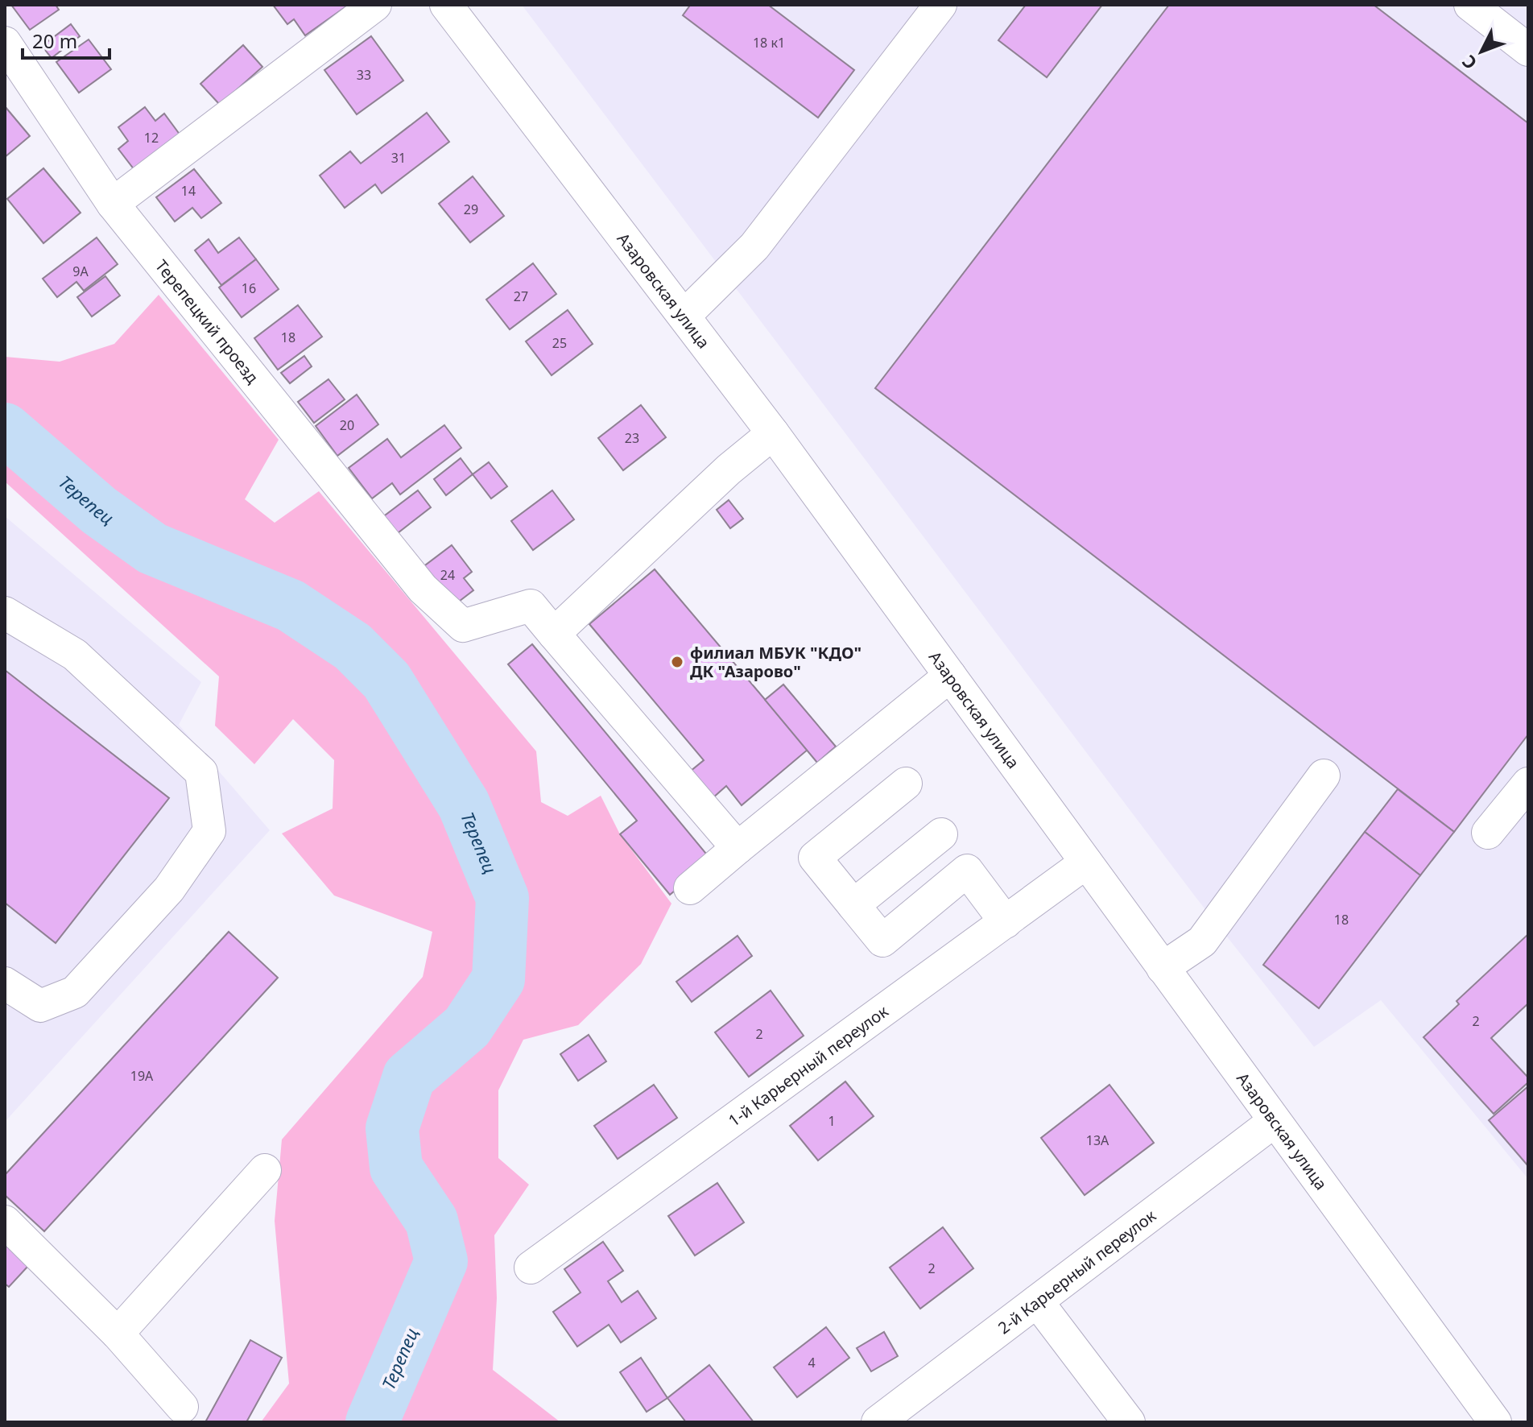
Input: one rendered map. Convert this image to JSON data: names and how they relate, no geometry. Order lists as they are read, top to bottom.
{
  "streets": {
    "street": [
      "Азаровская улица",
      "Терепецкий проезд",
      "1-й Карьерный переулок",
      "2-й Карьерный переулок"
    ]
  },
  "crossings": [
    ["Азаровская улица", "1-й Карьерный переулок"],
    ["Азаровская улица", "2-й Карьерный переулок"]
  ],
  "water": ["Терепец"],
  "places": ["филиал МБУК \"КДО\" ДК \"Азарово\""],
  "house_numbers": [
    "18 к1",
    "33",
    "12",
    "31",
    "14",
    "29",
    "9А",
    "16",
    "27",
    "18",
    "25",
    "20",
    "23",
    "24",
    "18",
    "2",
    "2",
    "19А",
    "1",
    "13А",
    "2",
    "4"
  ],
  "scale_bar": "20 m",
  "north": "bottom left"
}
